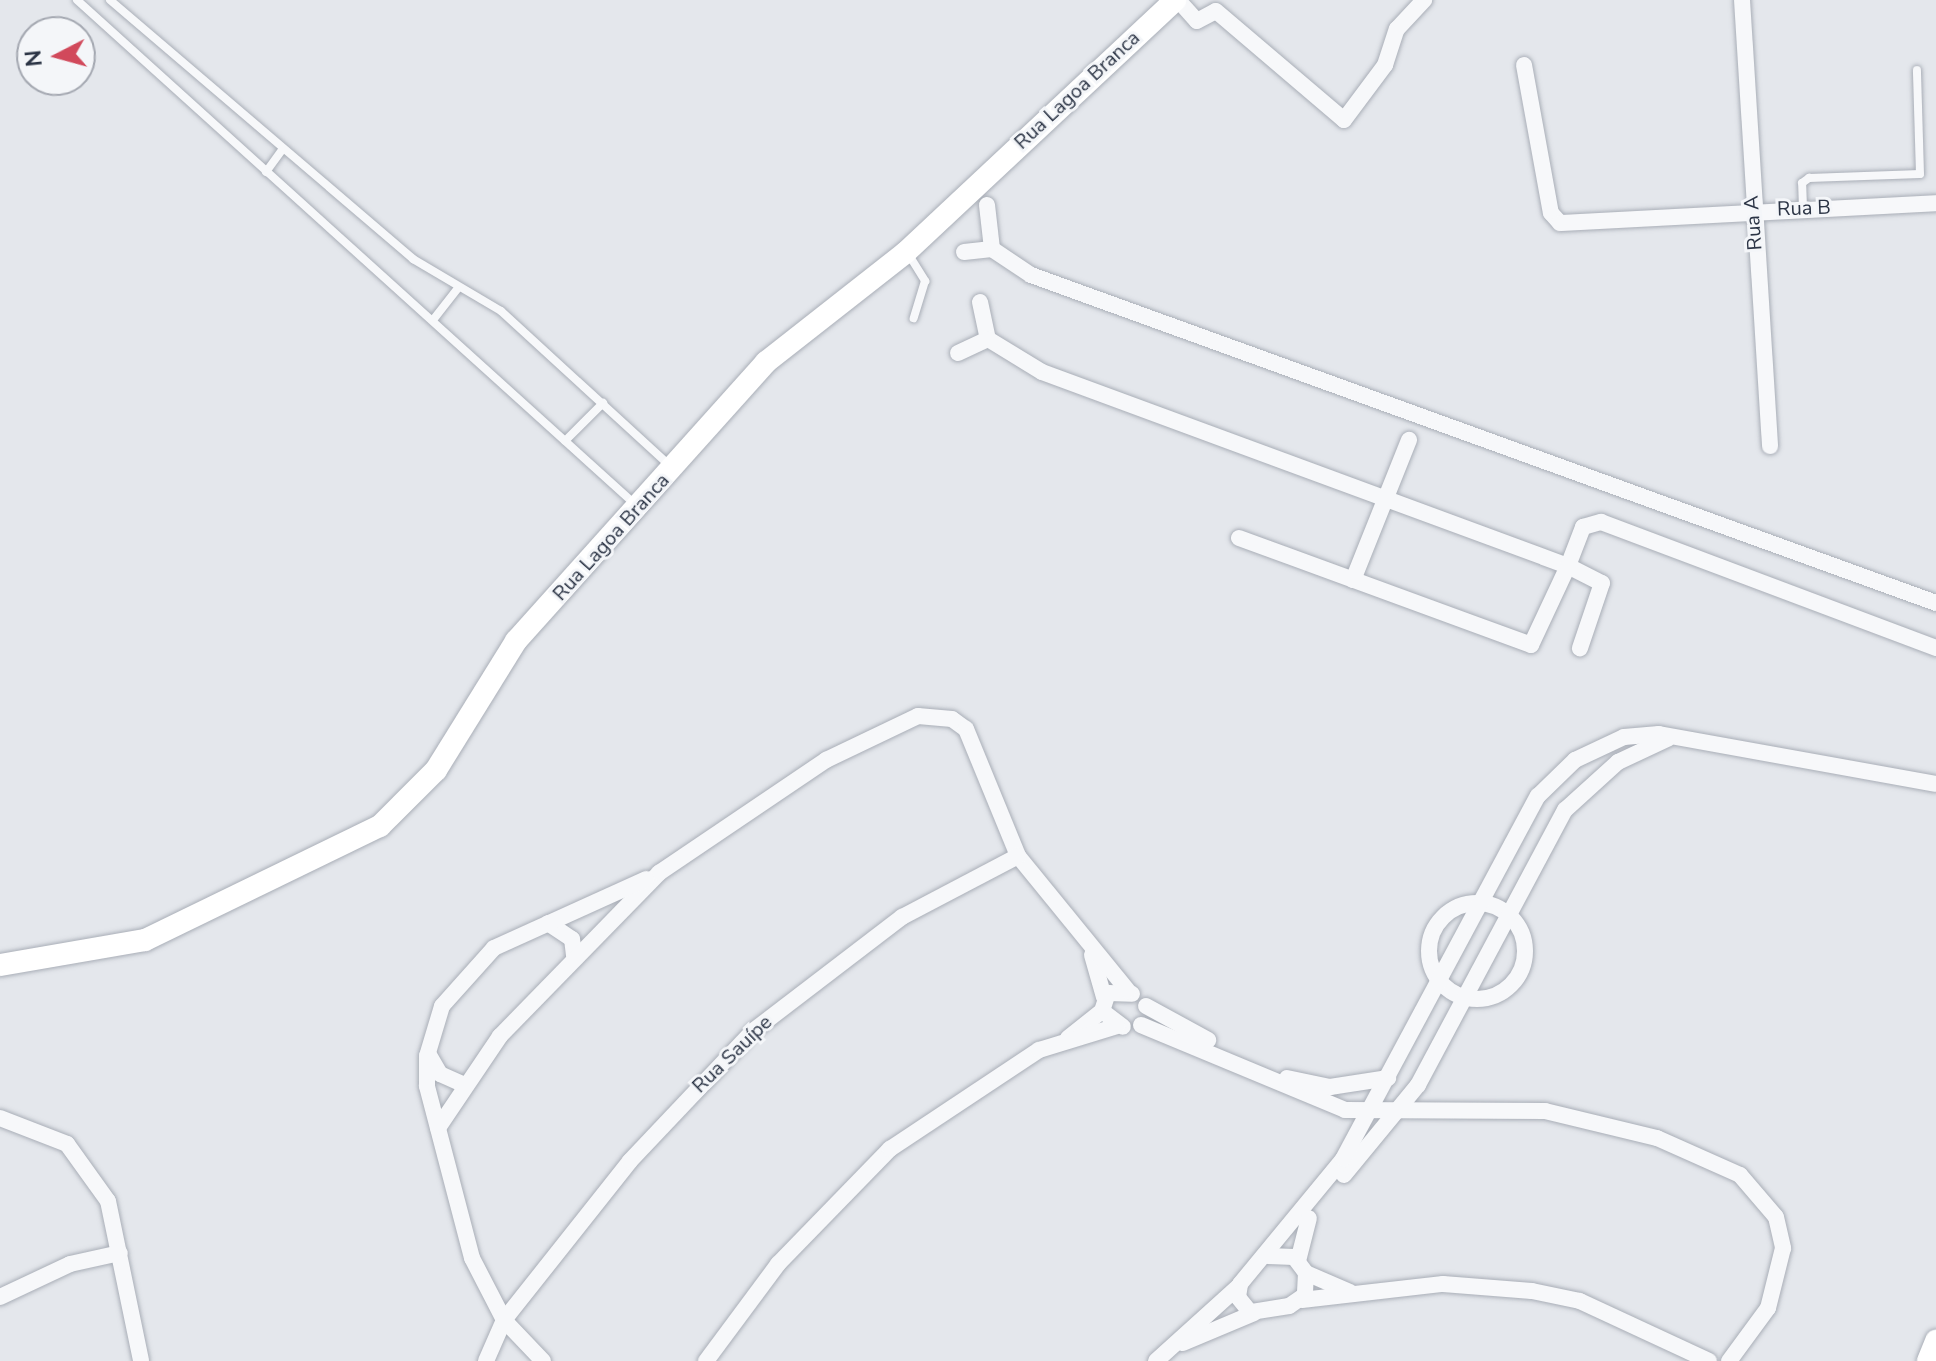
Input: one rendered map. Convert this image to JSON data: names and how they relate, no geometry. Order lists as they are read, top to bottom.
{
  "streets": {
    "street": [
      "Rua Lagoa Branca",
      "Rua B",
      "Rua A",
      "Rua Sauípe"
    ]
  },
  "crossings": [
    ["Rua B", "Rua A"]
  ],
  "north": "left"
}
